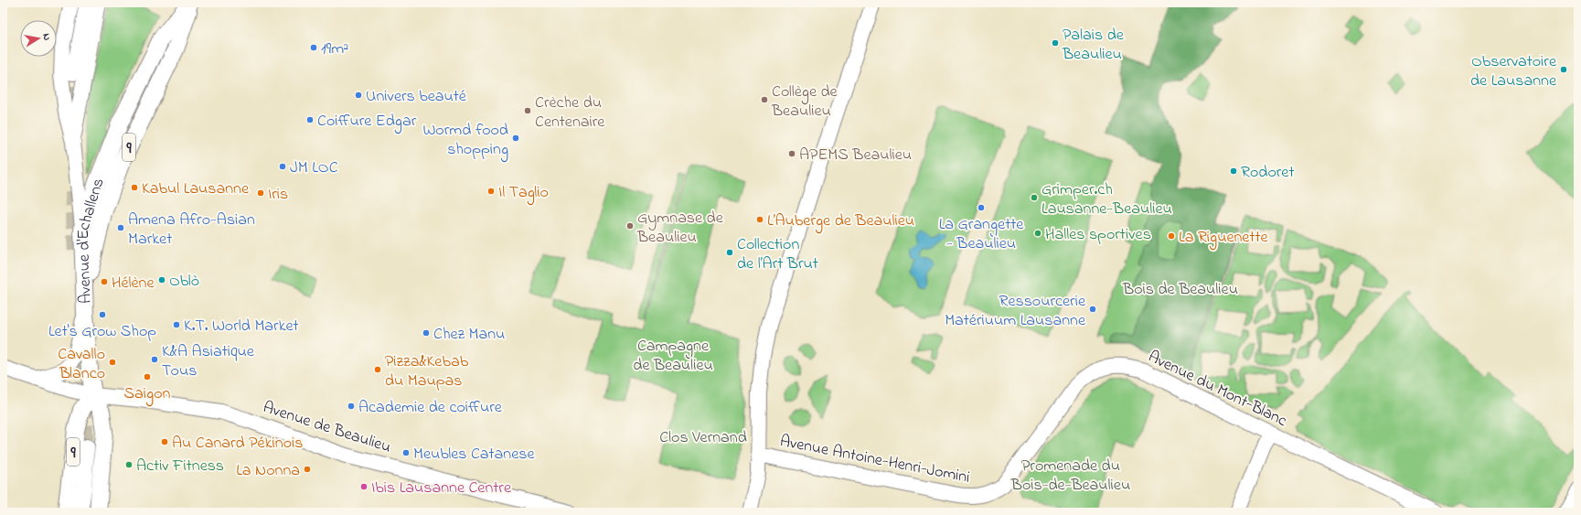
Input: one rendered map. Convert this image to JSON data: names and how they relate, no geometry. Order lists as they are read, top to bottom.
{
  "streets": {
    "main road": [
      "9",
      "Avenue d'Echallens",
      "Avenue du Mont-Blanc",
      "Avenue de Beaulieu",
      "Avenue Antoine-Henri-Jomini"
    ]
  },
  "crossings": [
    ["9", "Avenue d'Echallens"],
    ["9", "Avenue de Beaulieu"],
    ["Avenue du Mont-Blanc", "Avenue Antoine-Henri-Jomini"]
  ],
  "parks": [
    "Bois de Beaulieu",
    "Campagne de Beaulieu",
    "Clos Vernand",
    "Promenade du Bois-de-Beaulieu"
  ],
  "places": [
    "Palais de Beaulieu",
    "19m²",
    "Observatoire de Lausanne",
    "Univers beauté",
    "Collège de Beaulieu",
    "Crèche du Centenaire",
    "Coiffure Edgar",
    "Wormd food shopping",
    "APEMS Beaulieu",
    "JM LOC",
    "Rodoret",
    "Kabul Lausanne",
    "Il Taglio",
    "Iris",
    "Grimper.ch Lausanne-Beaulieu",
    "La Grangette - Beaulieu",
    "L’Auberge de Beaulieu",
    "Gymnase de Beaulieu",
    "Amena Afro-Asian Market",
    "Halles sportives",
    "La Riguenette",
    "Collection de l’Art Brut",
    "Oblò",
    "Hélène",
    "Ressourcerie Matériuum Lausanne",
    "Let's Grow Shop",
    "K.T. World Market",
    "Chez Manu",
    "K&A Asiatique Tous",
    "Cavallo Blanco",
    "Pizza&Kebab du Maupas",
    "Saigon",
    "Academie de coiffure",
    "Au Canard Pékinois",
    "Meubles Catanese",
    "Activ Fitness",
    "La Nonna",
    "Ibis Lausanne Centre"
  ],
  "north": "right"
}
